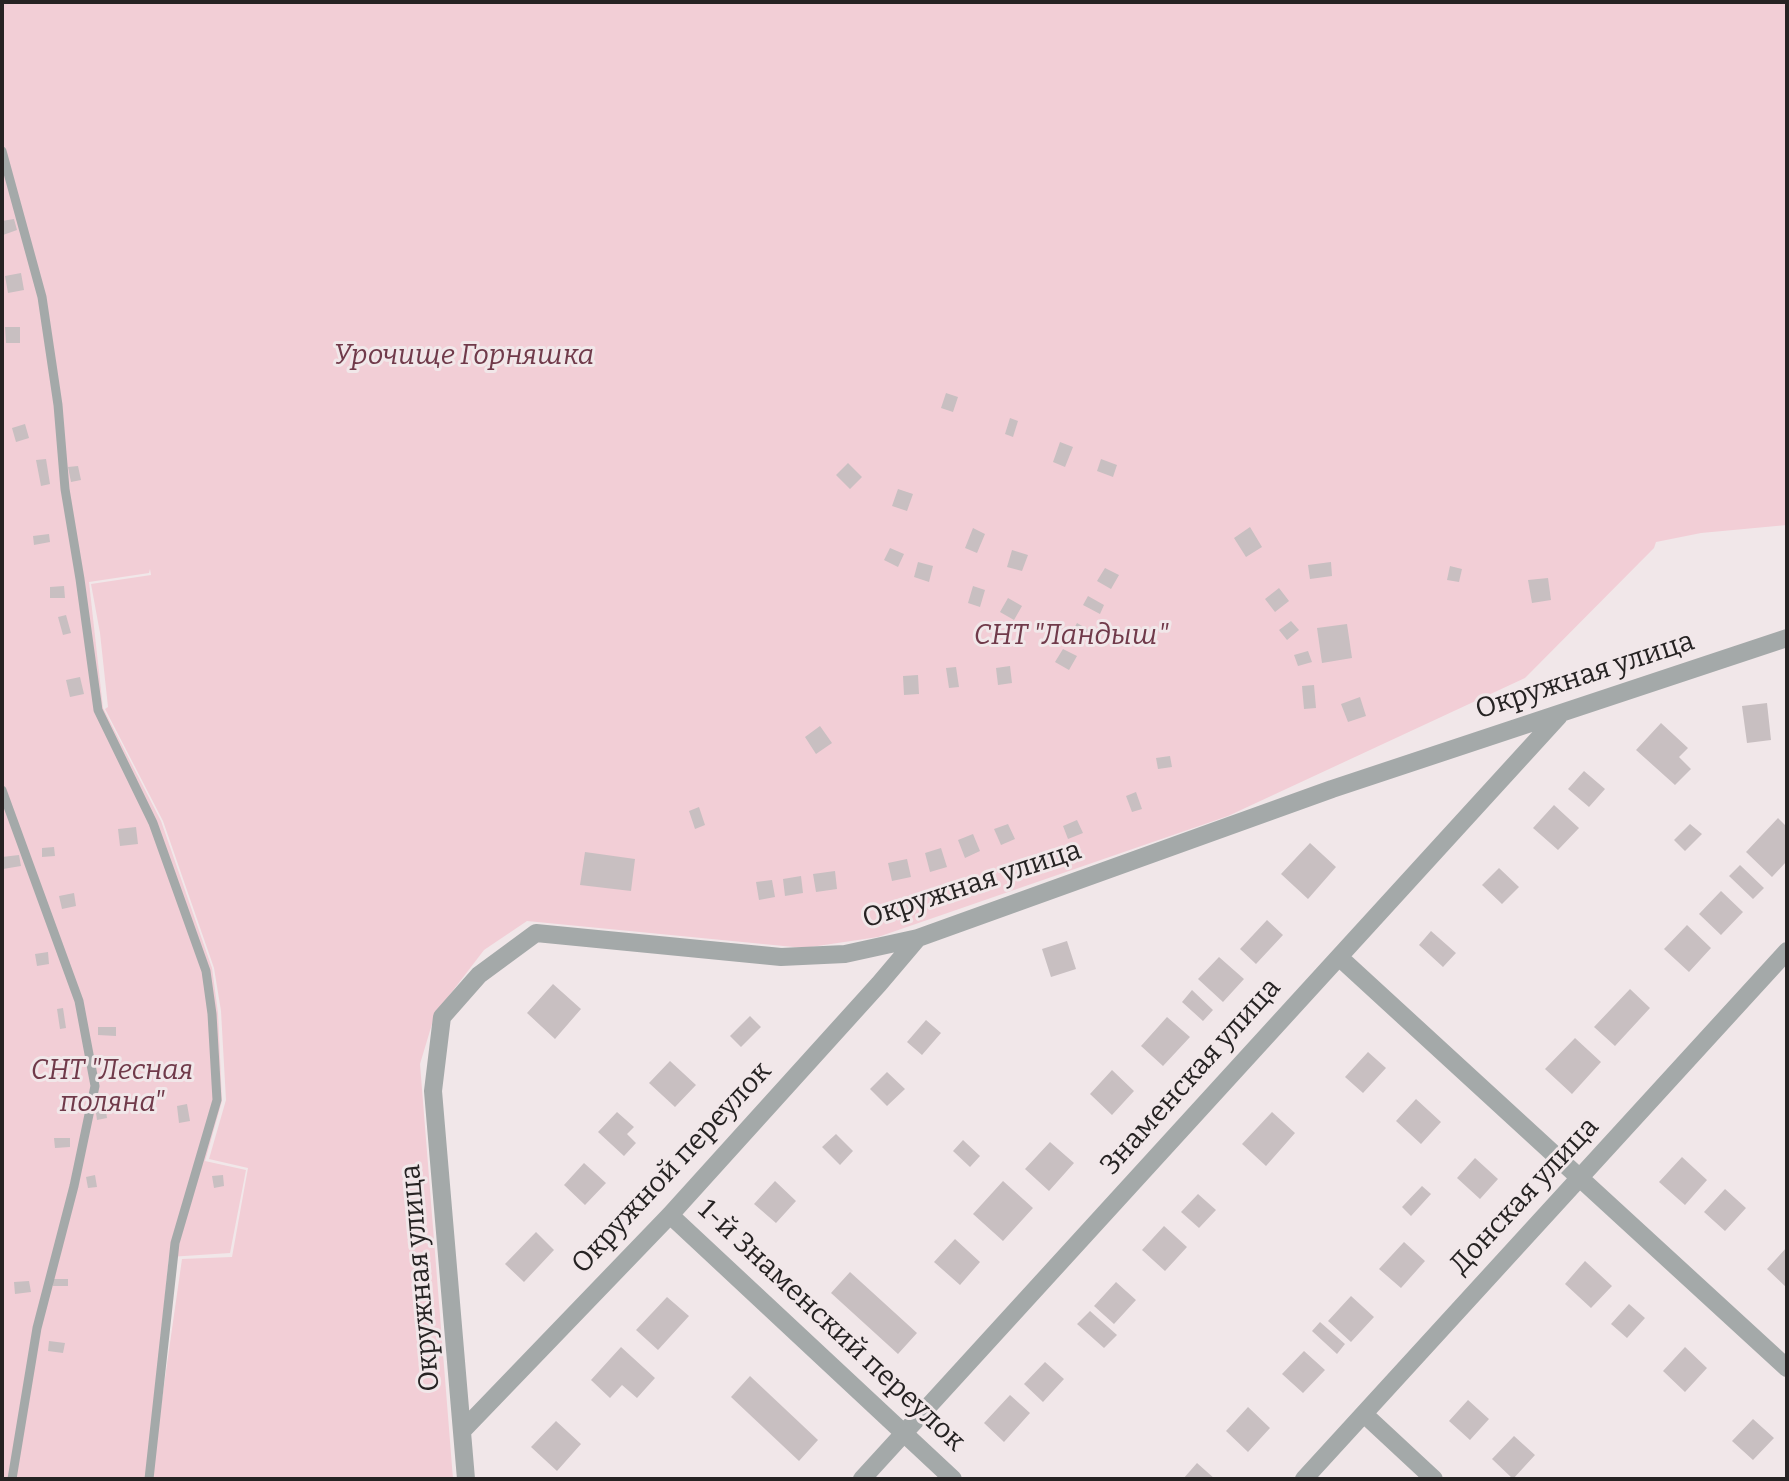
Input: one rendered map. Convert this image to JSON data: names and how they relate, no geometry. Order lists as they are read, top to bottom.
{
  "streets": {
    "street": [
      "Окружная улица",
      "Знаменская улица",
      "Окружной переулок",
      "Донская улица",
      "1-й Знаменский переулок"
    ]
  },
  "crossings": [
    ["Окружная улица", "Знаменская улица"],
    ["Окружная улица", "Окружной переулок"],
    ["Знаменская улица", "1-й Знаменский переулок"],
    ["Окружной переулок", "1-й Знаменский переулок"]
  ],
  "parks": ["Урочище Горняшка", "СНТ \"Ландыш\"", "СНТ \"Лесная поляна\""]
}
